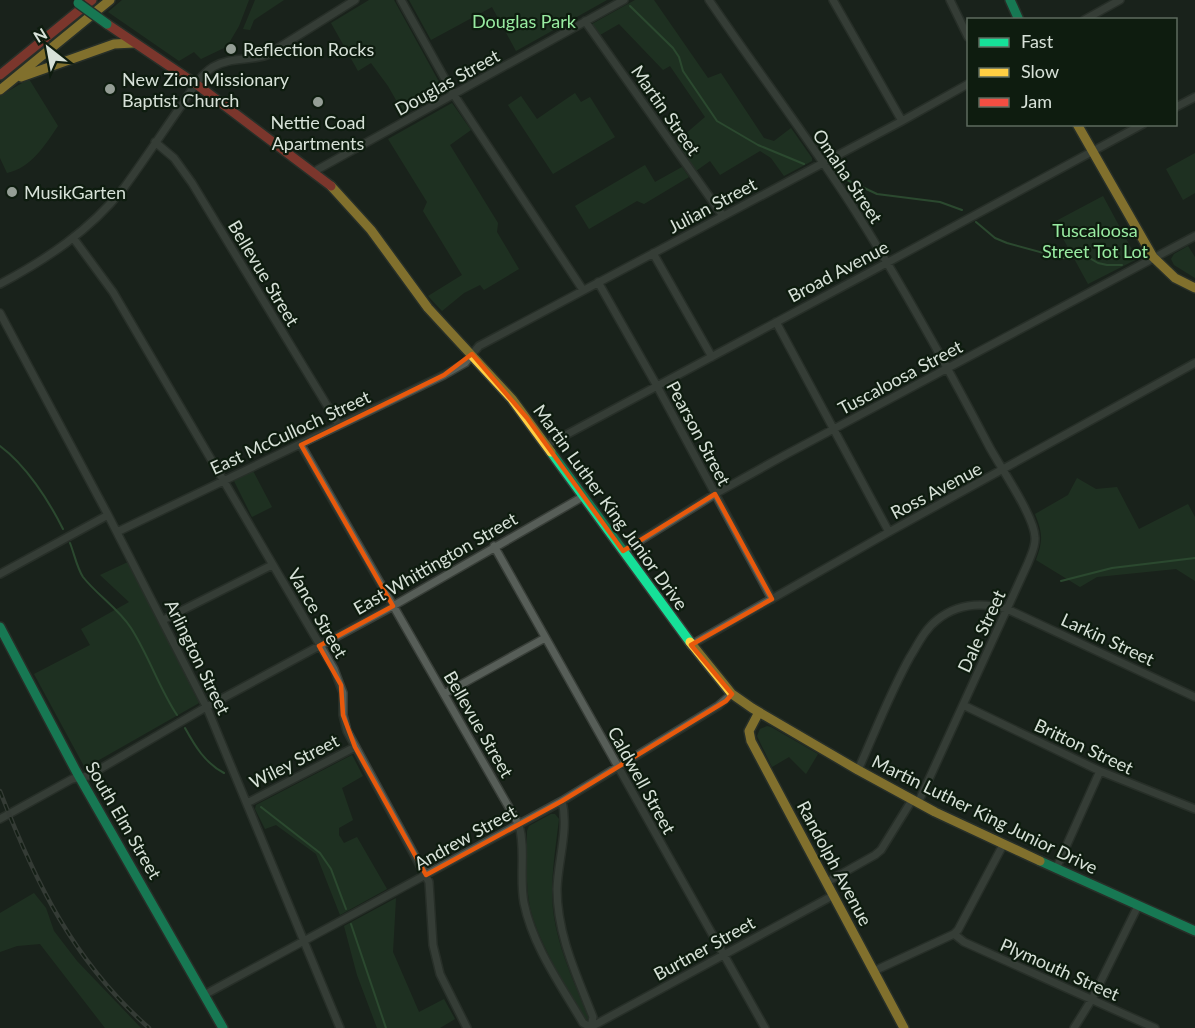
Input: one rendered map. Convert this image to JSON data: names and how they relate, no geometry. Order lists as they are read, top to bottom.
{
  "streets": {
    "main road": ["Martin Luther King Junior Drive", "South Elm Street", "Randolph Avenue"],
    "street": [
      "Douglas Street",
      "Martin Street",
      "Omaha Street",
      "Julian Street",
      "Broad Avenue",
      "Bellevue Street",
      "Tuscaloosa Street",
      "East McCulloch Street",
      "Pearson Street",
      "Ross Avenue",
      "East Whittington Street",
      "Vance Street",
      "Dale Street",
      "Larkin Street",
      "Arlington Street",
      "Britton Street",
      "Wiley Street",
      "Caldwell Street",
      "Andrew Street",
      "Burtner Street",
      "Plymouth Street"
    ]
  },
  "crossings": [
    ["Douglas Street", "Martin Street"],
    ["Douglas Street", "Martin Luther King Junior Drive"],
    ["Martin Street", "Julian Street"],
    ["Omaha Street", "Julian Street"],
    ["Omaha Street", "Broad Avenue"],
    ["Omaha Street", "Tuscaloosa Street"],
    ["Omaha Street", "Ross Avenue"],
    ["Omaha Street", "Dale Street"],
    ["Julian Street", "East McCulloch Street"],
    ["Julian Street", "Pearson Street"],
    ["Julian Street", "Martin Luther King Junior Drive"],
    ["Broad Avenue", "Pearson Street"],
    ["Broad Avenue", "Martin Luther King Junior Drive"],
    ["Bellevue Street", "East McCulloch Street"],
    ["Bellevue Street", "East Whittington Street"],
    ["Bellevue Street", "Andrew Street"],
    ["Bellevue Street", "Burtner Street"],
    ["Tuscaloosa Street", "Pearson Street"],
    ["Tuscaloosa Street", "Martin Luther King Junior Drive"],
    ["East McCulloch Street", "Martin Luther King Junior Drive"],
    ["East McCulloch Street", "Vance Street"],
    ["East McCulloch Street", "Arlington Street"],
    ["Pearson Street", "Ross Avenue"],
    ["Ross Avenue", "Martin Luther King Junior Drive"],
    ["Ross Avenue", "Dale Street"],
    ["Martin Luther King Junior Drive", "East Whittington Street"],
    ["Martin Luther King Junior Drive", "Dale Street"],
    ["Martin Luther King Junior Drive", "Larkin Street"],
    ["Martin Luther King Junior Drive", "Andrew Street"],
    ["Martin Luther King Junior Drive", "Randolph Avenue"],
    ["East Whittington Street", "Vance Street"],
    ["East Whittington Street", "Arlington Street"],
    ["East Whittington Street", "Caldwell Street"],
    ["East Whittington Street", "South Elm Street"],
    ["Vance Street", "Wiley Street"],
    ["Vance Street", "Andrew Street"],
    ["Dale Street", "Larkin Street"],
    ["Dale Street", "Britton Street"],
    ["Dale Street", "Randolph Avenue"],
    ["Arlington Street", "Wiley Street"],
    ["Arlington Street", "Andrew Street"],
    ["Caldwell Street", "Andrew Street"],
    ["Caldwell Street", "Burtner Street"],
    ["South Elm Street", "Andrew Street"],
    ["Randolph Avenue", "Burtner Street"]
  ],
  "parks": ["Douglas Park", "Tuscaloosa Street Tot Lot"],
  "places": [
    "Reflection Rocks",
    "New Zion Missionary Baptist Church",
    "Nettie Coad Apartments",
    "MusikGarten"
  ],
  "legend": ["Fast", "Slow", "Jam"],
  "north": "top left"
}
